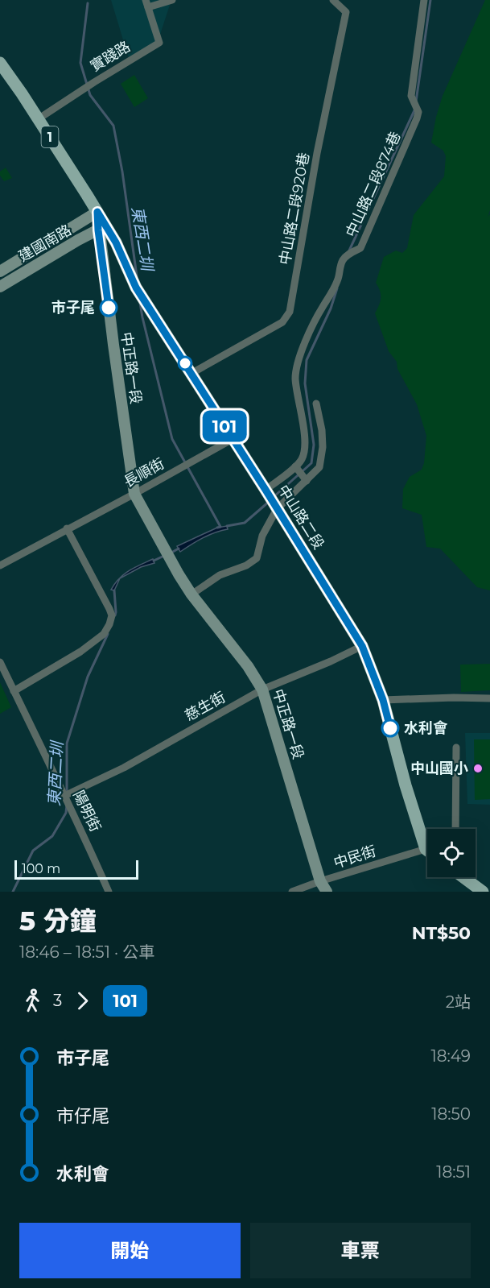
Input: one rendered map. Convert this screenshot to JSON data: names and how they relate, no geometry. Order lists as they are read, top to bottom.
{
  "streets": {
    "main road": ["1", "中山路二段"],
    "street": [
      "實踐路",
      "中山路二段874巷",
      "中山路二段920巷",
      "建國南路",
      "中正路一段",
      "長順街",
      "慈生街",
      "陽明街",
      "中民街"
    ]
  },
  "crossings": [
    ["實踐路", "1"],
    ["1", "建國南路"],
    ["1", "中山路二段"],
    ["中山路二段874巷", "中山路二段"],
    ["中山路二段920巷", "中山路二段"],
    ["建國南路", "中正路一段"],
    ["建國南路", "中山路二段"],
    ["中正路一段", "長順街"],
    ["中正路一段", "中山路二段"],
    ["中正路一段", "慈生街"],
    ["中正路一段", "中民街"],
    ["長順街", "中山路二段"],
    ["中山路二段", "慈生街"],
    ["慈生街", "陽明街"]
  ],
  "water": ["東西二圳"],
  "places": ["市子尾", "水利會", "中山國小"],
  "lines": ["bus line 101"],
  "scale_bar": "100 m",
  "page": {
    "on_map": "101",
    "scale": "100 m",
    "heading": ["5 分鐘", "18:46 – 18:51 · 公車", "NT$50"],
    "legs": ["3", "101", "2站"],
    "list": [
      {
        "name": "市子尾",
        "value": "18:49"
      },
      {
        "name": "市仔尾",
        "value": "18:50"
      },
      {
        "name": "水利會",
        "value": "18:51"
      }
    ],
    "buttons": ["開始", "車票"]
  }
}
